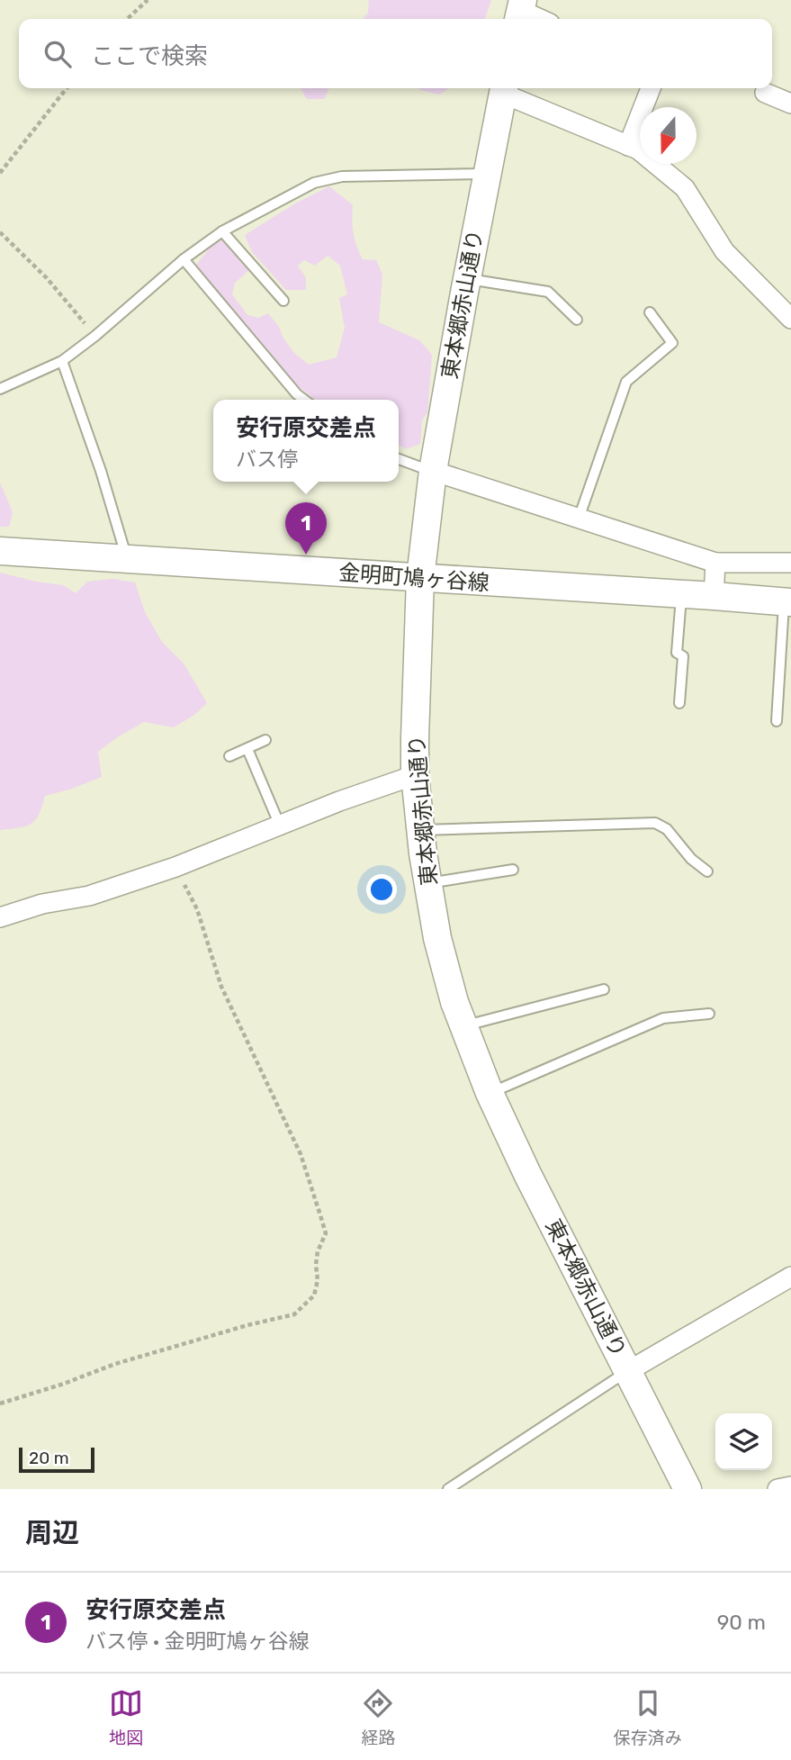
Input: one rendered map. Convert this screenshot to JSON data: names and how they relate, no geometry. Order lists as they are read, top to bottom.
{
  "streets": {
    "street": ["東本郷赤山通り", "金明町鳩ヶ谷線"]
  },
  "crossings": [
    ["東本郷赤山通り", "金明町鳩ヶ谷線"]
  ],
  "scale_bar": "20 m",
  "north": "bottom",
  "page": {
    "search": "ここで検索",
    "popup": ["安行原交差点", "バス停"],
    "pins": "1",
    "scale": "20 m",
    "heading": "周辺",
    "list": [
      {
        "mark": "1",
        "name": "安行原交差点",
        "note": "バス停 · 金明町鳩ヶ谷線",
        "value": "90 m"
      }
    ],
    "nav": ["地図", "経路", "保存済み"]
  }
}
